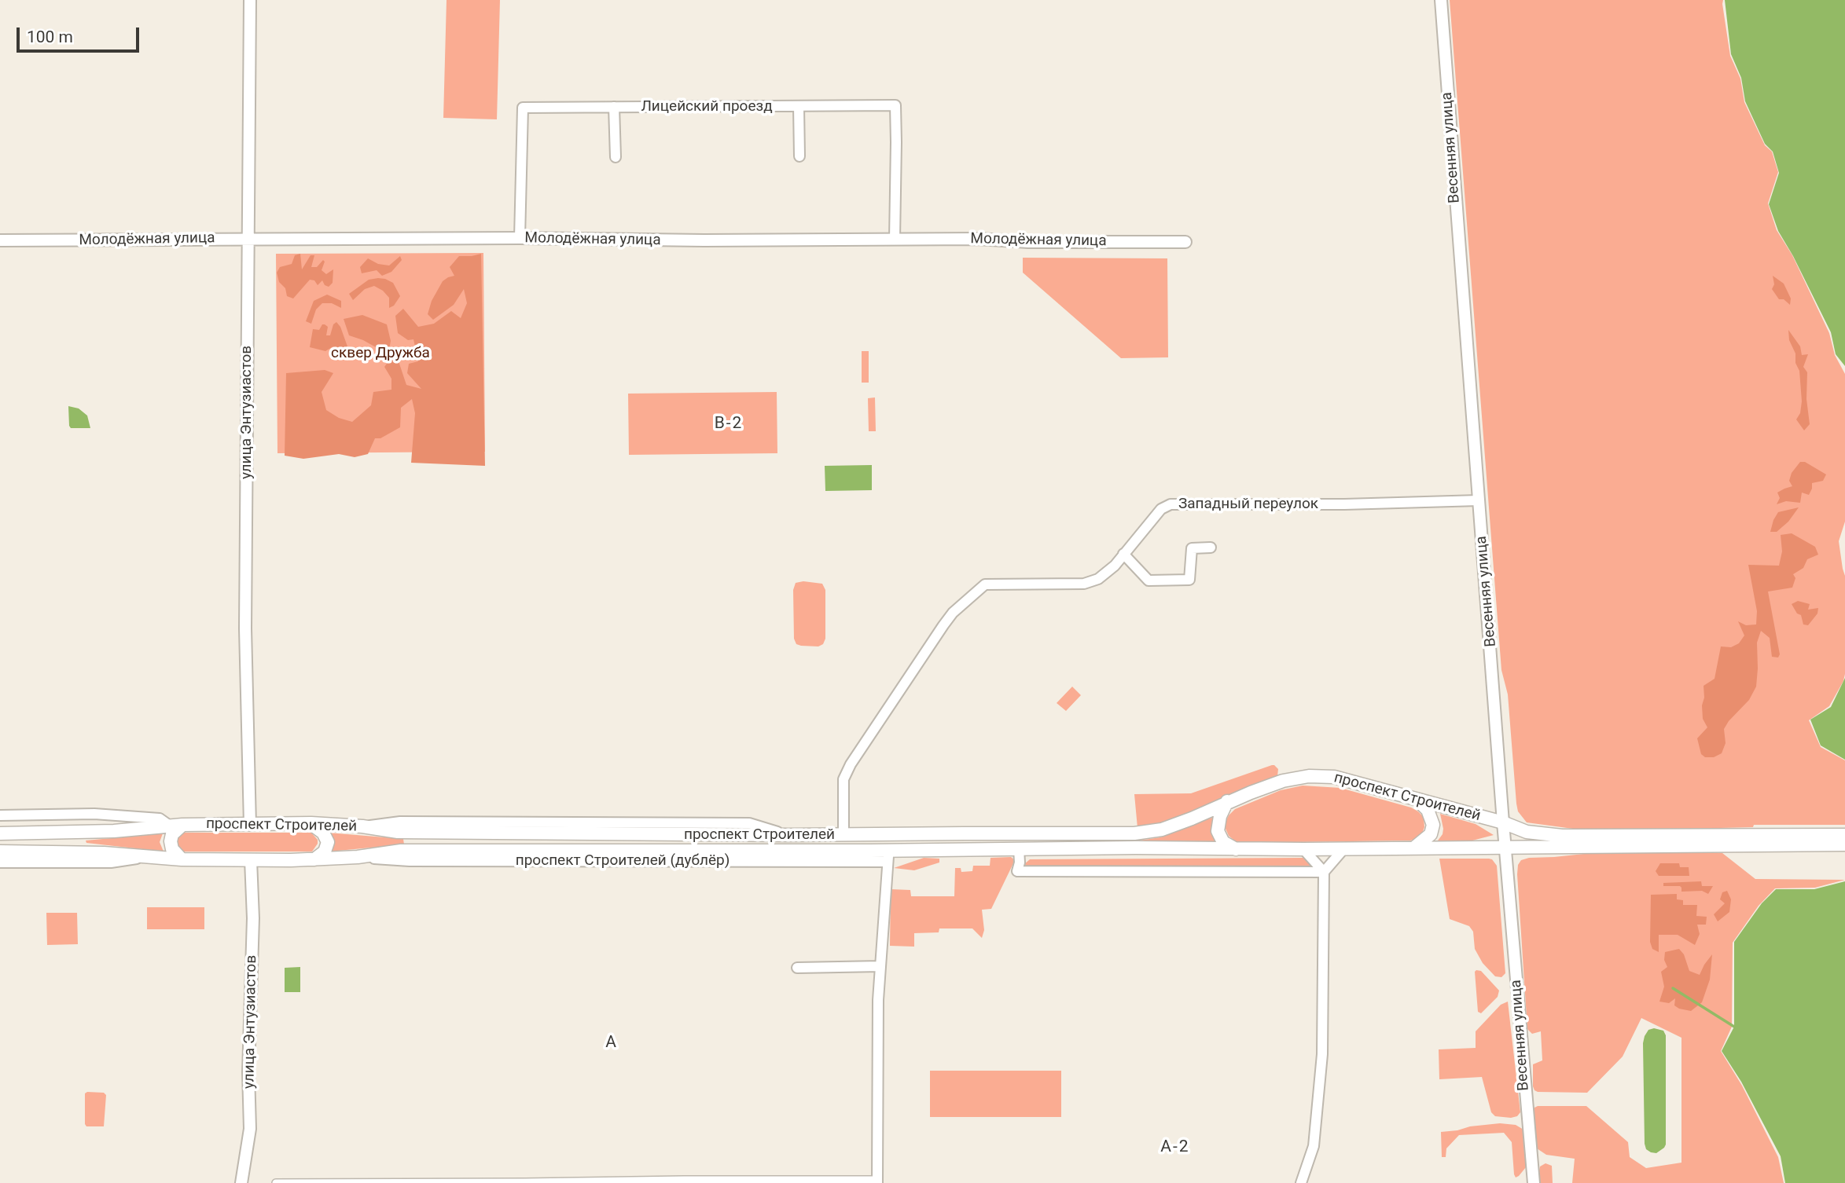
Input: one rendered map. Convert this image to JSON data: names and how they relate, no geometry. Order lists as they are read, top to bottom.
{
  "streets": {
    "main road": ["проспект Строителей"],
    "street": [
      "Лицейский проезд",
      "Весенняя улица",
      "Молодёжная улица",
      "улица Энтузиастов",
      "Западный переулок"
    ]
  },
  "crossings": [
    ["Лицейский проезд", "Молодёжная улица"],
    ["Весенняя улица", "Западный переулок"],
    ["Весенняя улица", "проспект Строителей"],
    ["улица Энтузиастов", "проспект Строителей"],
    ["Западный переулок", "проспект Строителей"]
  ],
  "districts": ["В-2", "А", "А-2"],
  "parks": ["сквер Дружба"],
  "scale_bar": "100 m"
}
